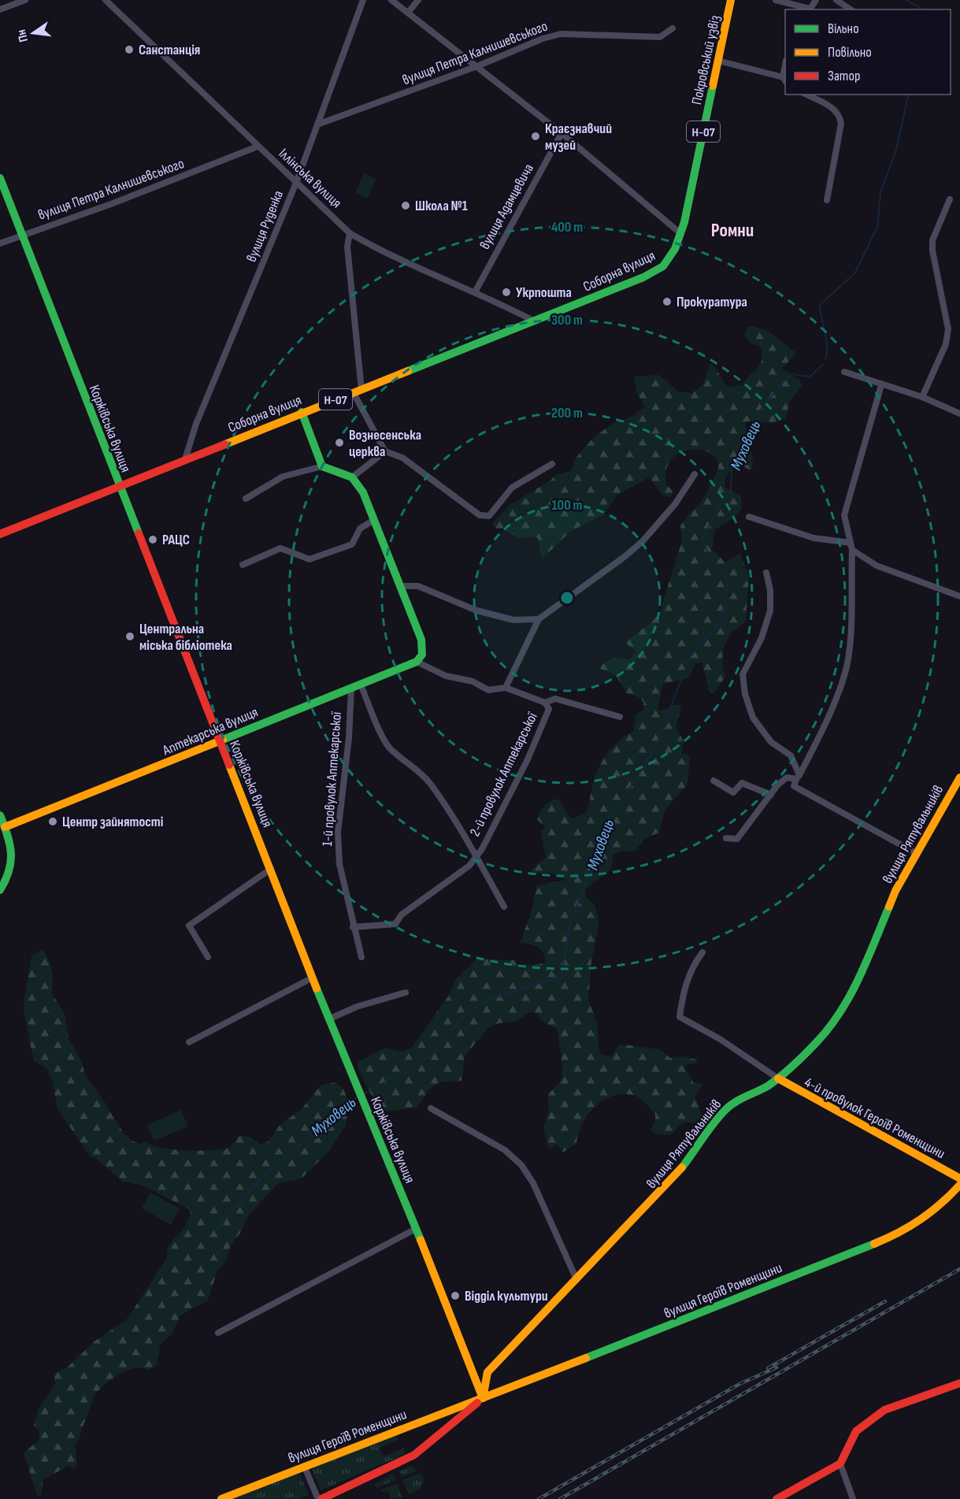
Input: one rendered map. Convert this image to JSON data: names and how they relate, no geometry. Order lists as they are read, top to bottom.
{
  "streets": {
    "street": [
      "вулиця Петра Калнишевського",
      "Покровський узвіз",
      "Н-07",
      "Іллінська вулиця",
      "вулиця Адамцевича",
      "вулиця Руденка",
      "Соборна вулиця",
      "Коржівська вулиця",
      "Аптекарська вулиця",
      "2-й провулок Аптекарської",
      "1-й провулок Аптекарської",
      "вулиця Рятувальників",
      "4-й провулок Героїв Роменщини",
      "вулиця Героїв Роменщини"
    ]
  },
  "crossings": [
    ["вулиця Петра Калнишевського", "Іллінська вулиця"],
    ["вулиця Петра Калнишевського", "вулиця Руденка"],
    ["вулиця Петра Калнишевського", "Коржівська вулиця"],
    ["Покровський узвіз", "Соборна вулиця"],
    ["Іллінська вулиця", "вулиця Адамцевича"],
    ["Іллінська вулиця", "вулиця Руденка"],
    ["Іллінська вулиця", "Соборна вулиця"],
    ["вулиця Руденка", "Соборна вулиця"],
    ["Соборна вулиця", "Коржівська вулиця"],
    ["Коржівська вулиця", "Аптекарська вулиця"],
    ["Коржівська вулиця", "вулиця Рятувальників"],
    ["Коржівська вулиця", "вулиця Героїв Роменщини"],
    ["Аптекарська вулиця", "2-й провулок Аптекарської"],
    ["Аптекарська вулиця", "1-й провулок Аптекарської"],
    ["вулиця Рятувальників", "4-й провулок Героїв Роменщини"],
    ["вулиця Рятувальників", "вулиця Героїв Роменщини"]
  ],
  "districts": ["Ромни"],
  "water": ["Муховець"],
  "places": [
    "Санстанція",
    "Краєзнавчий музей",
    "Школа №1",
    "Укрпошта",
    "Прокуратура",
    "Вознесенська церква",
    "РАЦС",
    "Центральна міська бібліотека",
    "Центр зайнятості",
    "Відділ культури"
  ],
  "legend": ["Вільно", "Повільно", "Затор"],
  "north": "left",
  "rings": [
    "400 m",
    "300 m",
    "200 m",
    "100 m"
  ]
}
